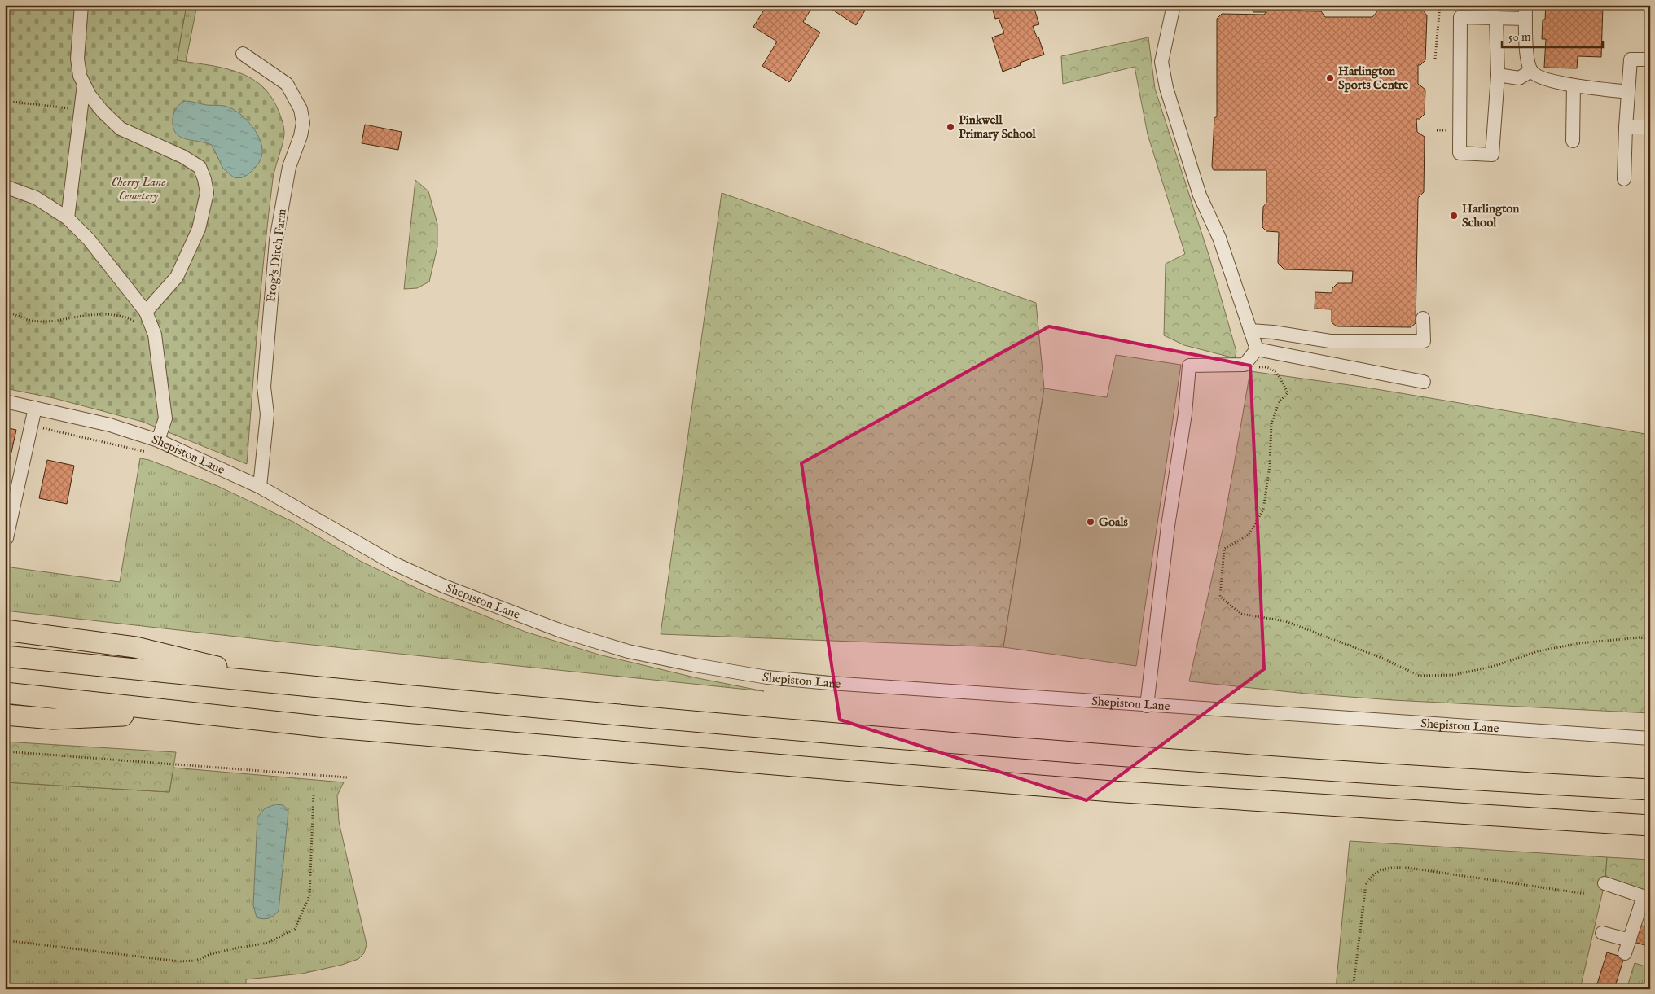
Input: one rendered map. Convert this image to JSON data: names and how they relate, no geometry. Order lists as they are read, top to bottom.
{
  "streets": {
    "street": ["Frog's Ditch Farm", "Shepiston Lane"]
  },
  "crossings": [
    ["Frog's Ditch Farm", "Shepiston Lane"]
  ],
  "parks": ["Cherry Lane Cemetery"],
  "places": [
    "Harlington Sports Centre",
    "Pinkwell Primary School",
    "Harlington School",
    "Goals"
  ],
  "scale_bar": "50 m"
}
